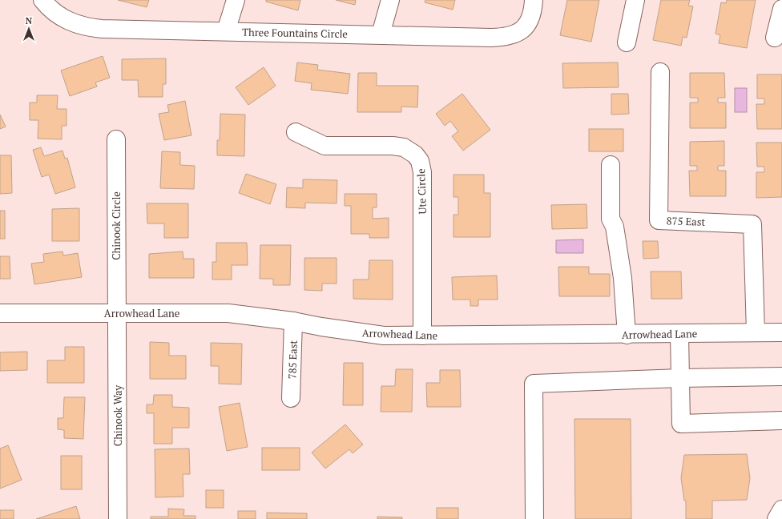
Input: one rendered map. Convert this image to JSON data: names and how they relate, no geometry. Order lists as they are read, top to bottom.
{
  "streets": {
    "street": [
      "Three Fountains Circle",
      "Ute Circle",
      "875 East",
      "Chinook Circle",
      "Arrowhead Lane",
      "785 East",
      "Chinook Way"
    ]
  },
  "crossings": [
    ["Ute Circle", "Arrowhead Lane"],
    ["875 East", "Arrowhead Lane"],
    ["Chinook Circle", "Arrowhead Lane"],
    ["Chinook Circle", "Chinook Way"],
    ["Arrowhead Lane", "785 East"],
    ["Arrowhead Lane", "Chinook Way"]
  ],
  "north": "top"
}
